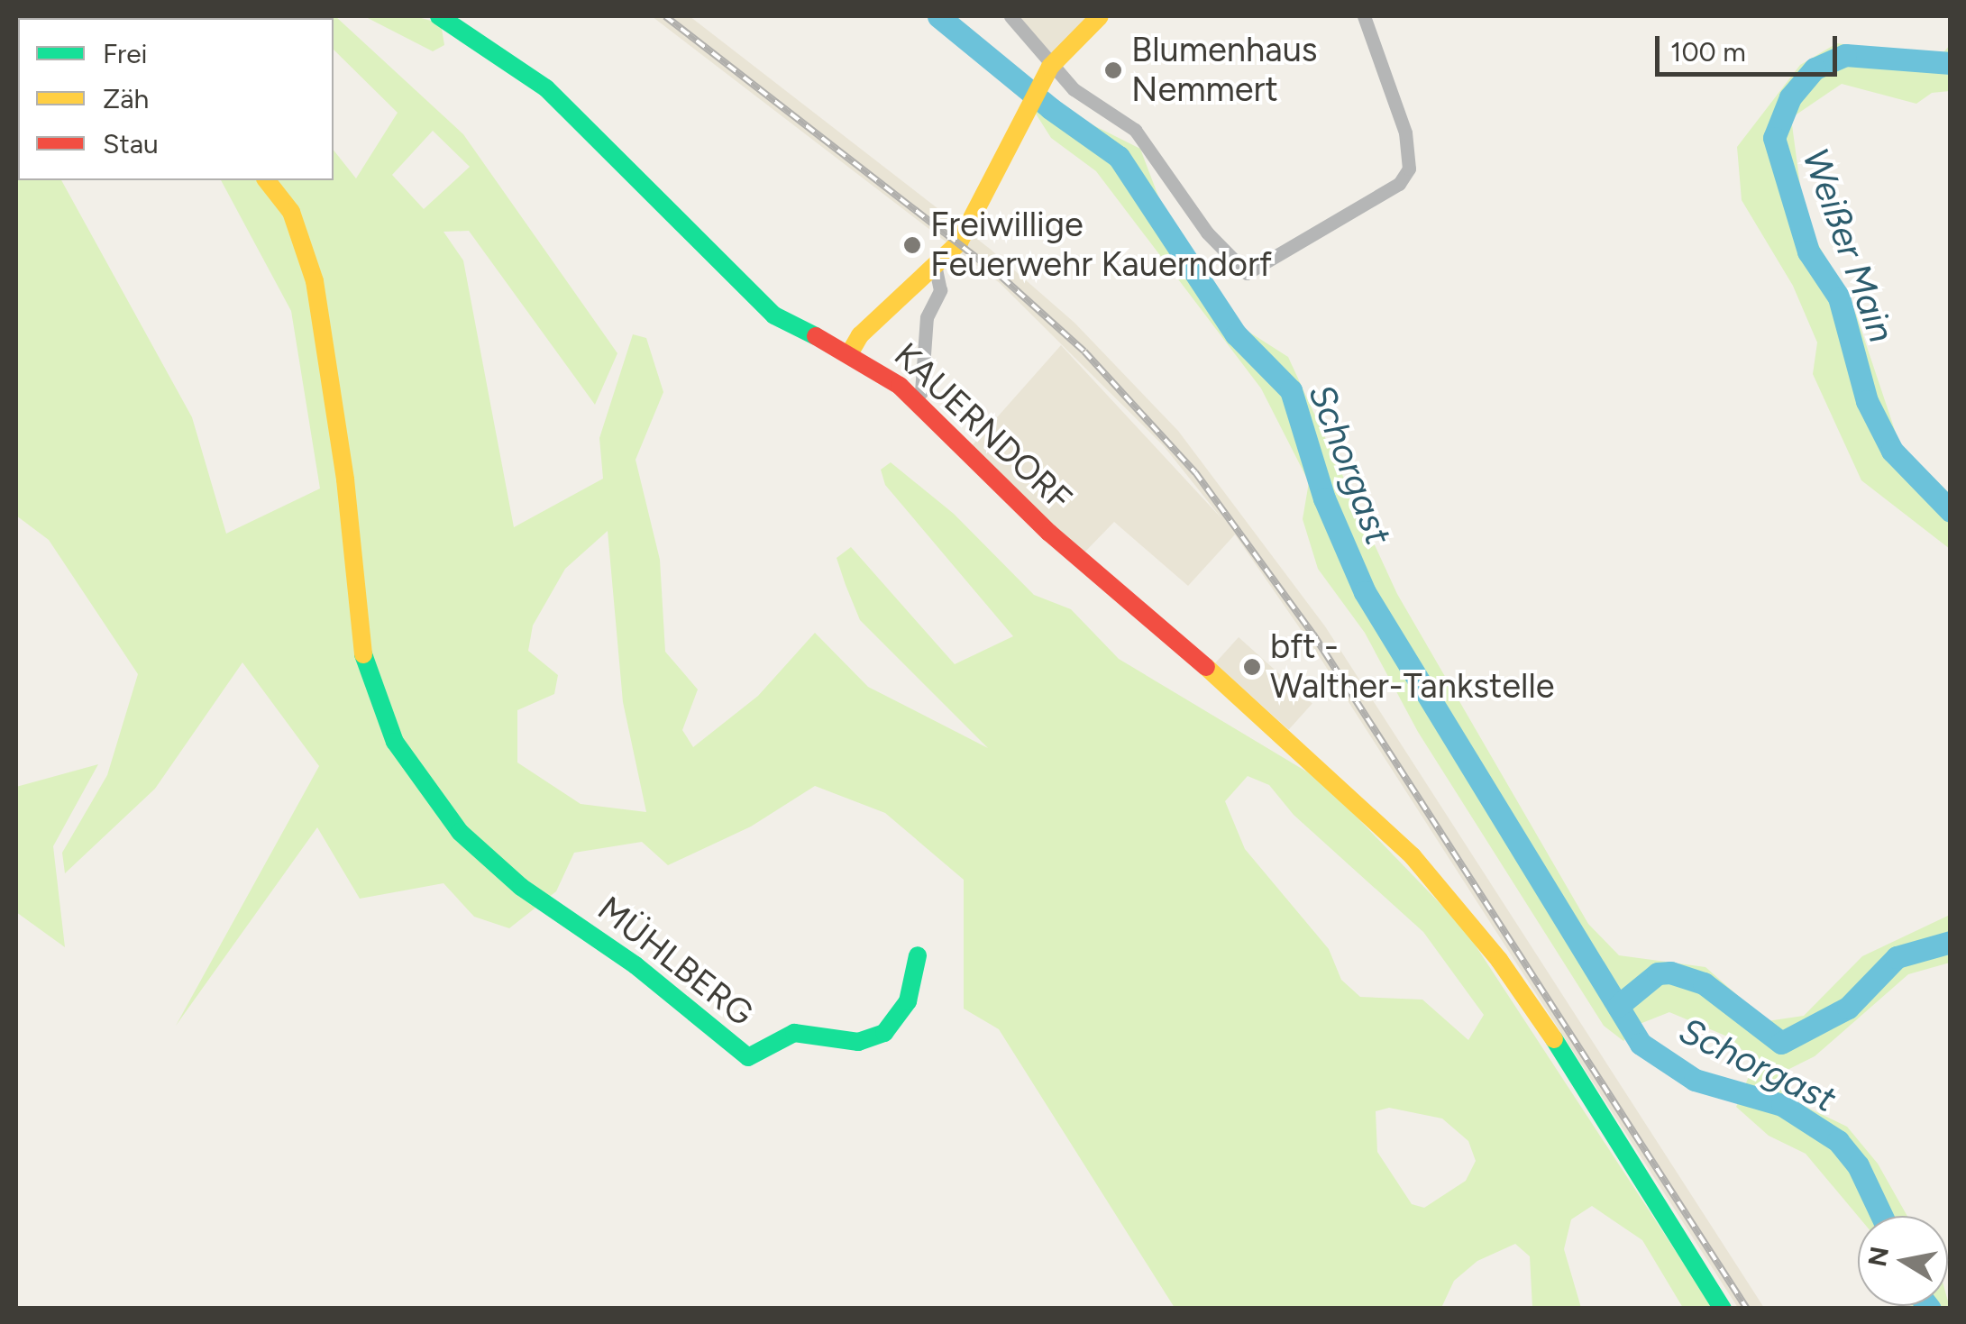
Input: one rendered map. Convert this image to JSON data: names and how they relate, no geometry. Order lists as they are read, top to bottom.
{
  "streets": {
    "main road": ["KAUERNDORF", "MÜHLBERG"]
  },
  "water": ["Weißer Main", "Schorgast"],
  "places": ["Blumenhaus Nemmert", "Freiwillige Feuerwehr Kauerndorf", "bft - Walther-Tankstelle"],
  "legend": ["Frei", "Zäh", "Stau"],
  "scale_bar": "100 m",
  "north": "left"
}
